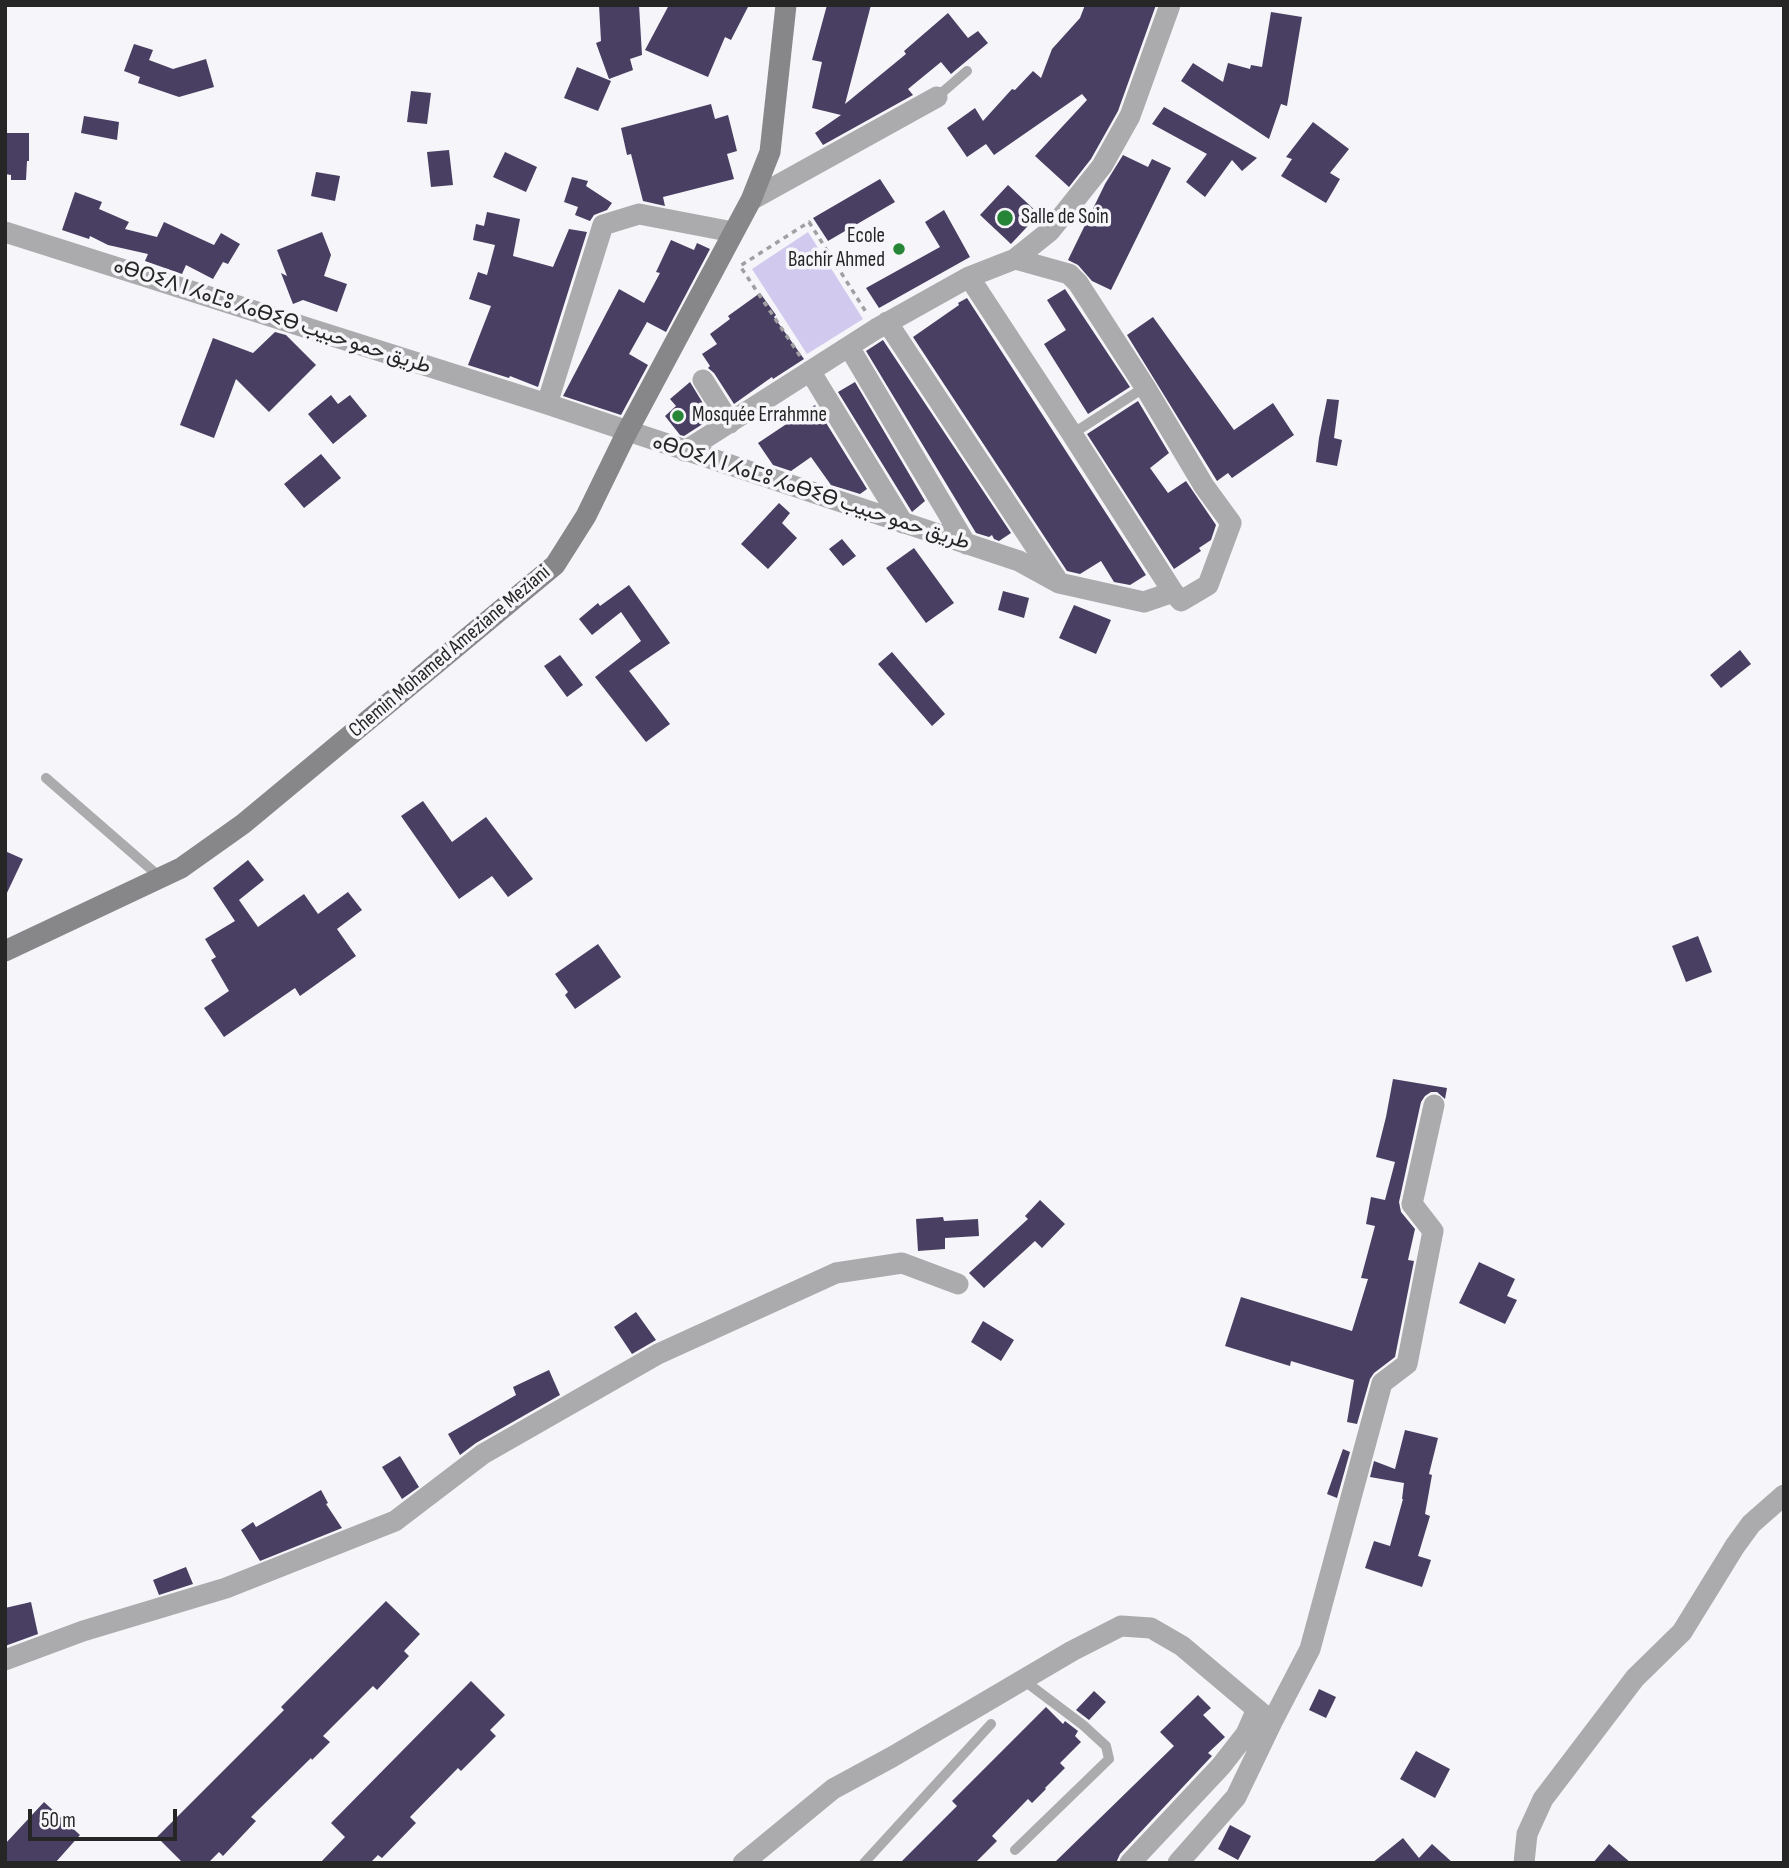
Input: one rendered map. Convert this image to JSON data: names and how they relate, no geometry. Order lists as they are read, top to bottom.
{
  "streets": {
    "main road": ["Chemin Mohamed Ameziane Meziani"],
    "street": ["ⴰⴱⵔⵉⴷ ⵏ ⵃⴰⵎⵓ ⵃⴰⴱⵉⴱ طريق حمو حبيب"]
  },
  "crossings": [
    ["ⴰⴱⵔⵉⴷ ⵏ ⵃⴰⵎⵓ ⵃⴰⴱⵉⴱ طريق حمو حبيب", "Chemin Mohamed Ameziane Meziani"]
  ],
  "places": ["Salle de Soin", "Ecole Bachir Ahmed", "Mosquée Errahmne"],
  "scale_bar": "50 m"
}
